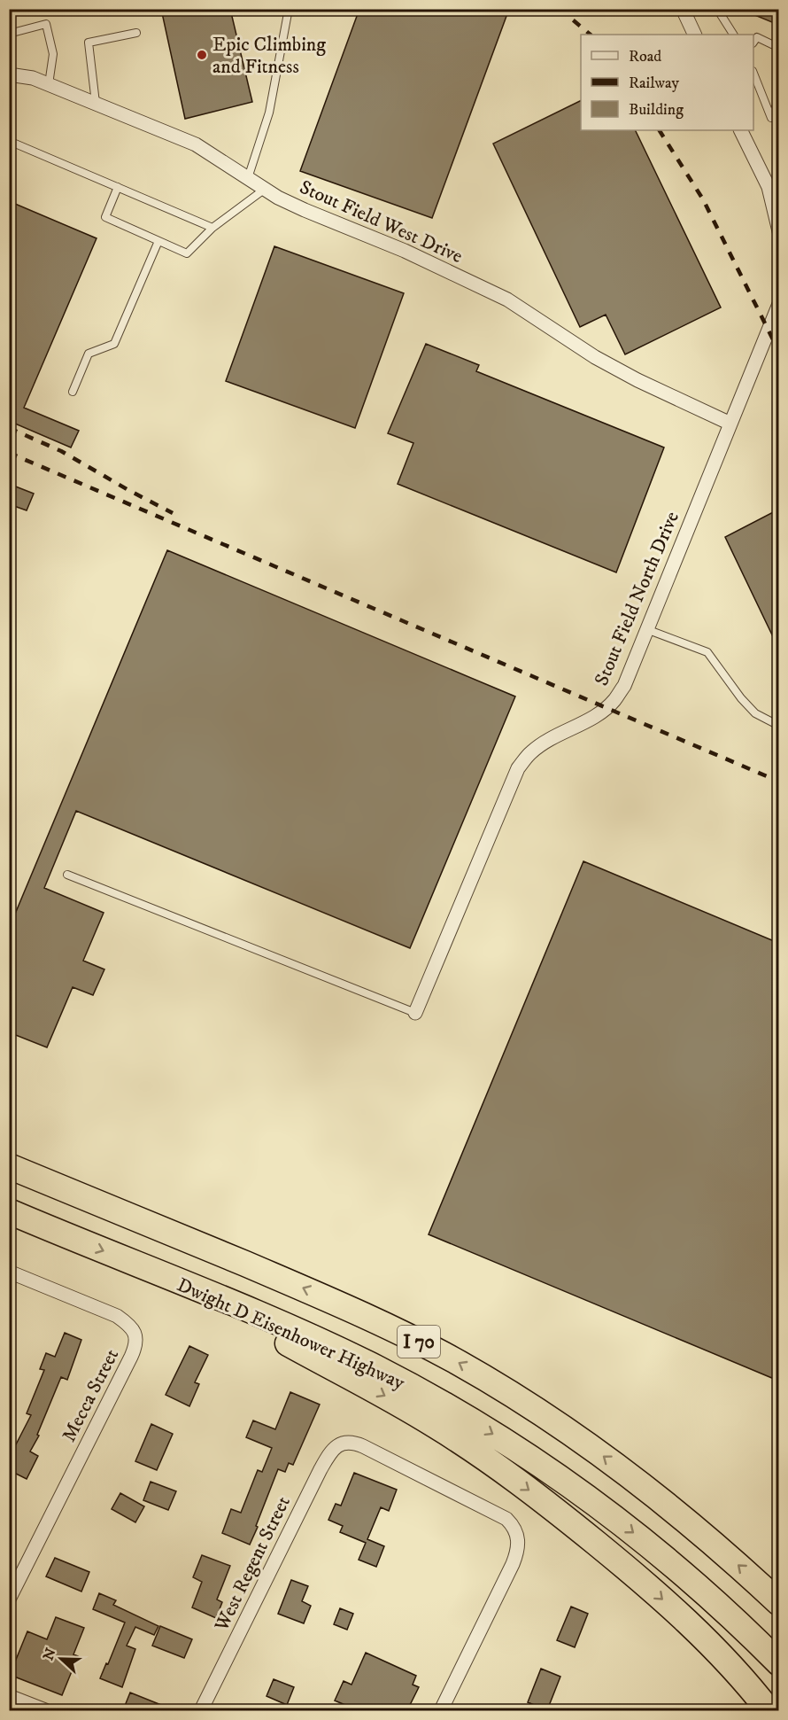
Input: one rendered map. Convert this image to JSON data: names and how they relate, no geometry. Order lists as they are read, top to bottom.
{
  "streets": {
    "highway": ["Dwight D Eisenhower Highway", "I 70"],
    "street": [
      "Stout Field West Drive",
      "Stout Field North Drive",
      "Mecca Street",
      "West Regent Street"
    ]
  },
  "crossings": [
    ["Stout Field West Drive", "Stout Field North Drive"]
  ],
  "places": ["Epic Climbing and Fitness"],
  "legend": ["Road", "Railway", "Building"],
  "north": "left"
}
